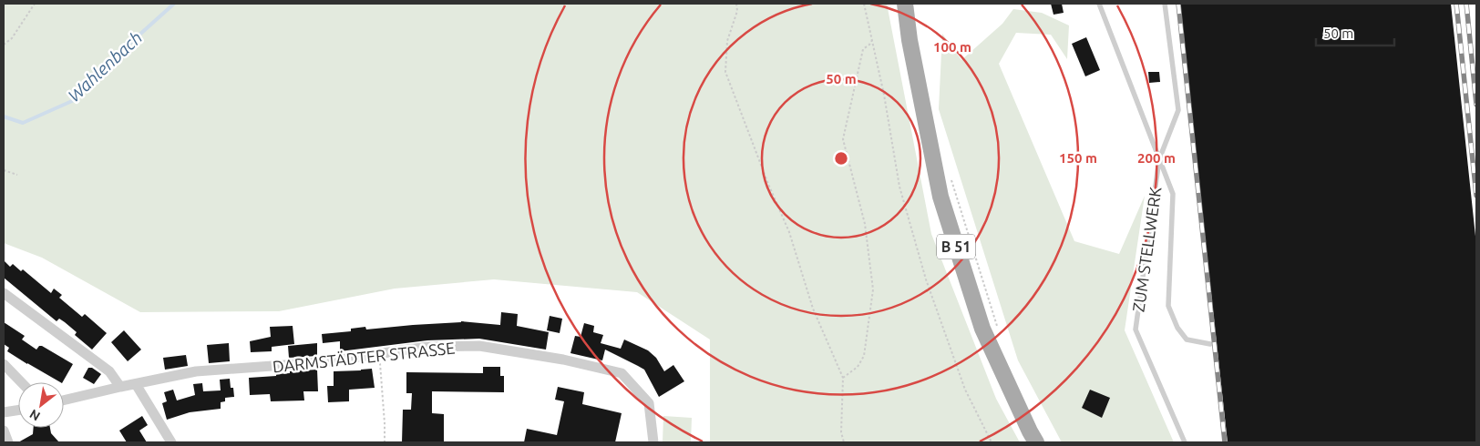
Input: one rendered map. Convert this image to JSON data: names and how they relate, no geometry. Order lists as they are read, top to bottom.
{
  "streets": {
    "main road": ["B 51"],
    "street": ["DARMSTÄDTER STRASSE"],
    "lane": ["ZUM STELLWERK"]
  },
  "water": ["Wahlenbach"],
  "scale_bar": "50 m",
  "north": "bottom left",
  "rings": [
    "100 m",
    "50 m",
    "150 m",
    "200 m"
  ]
}
